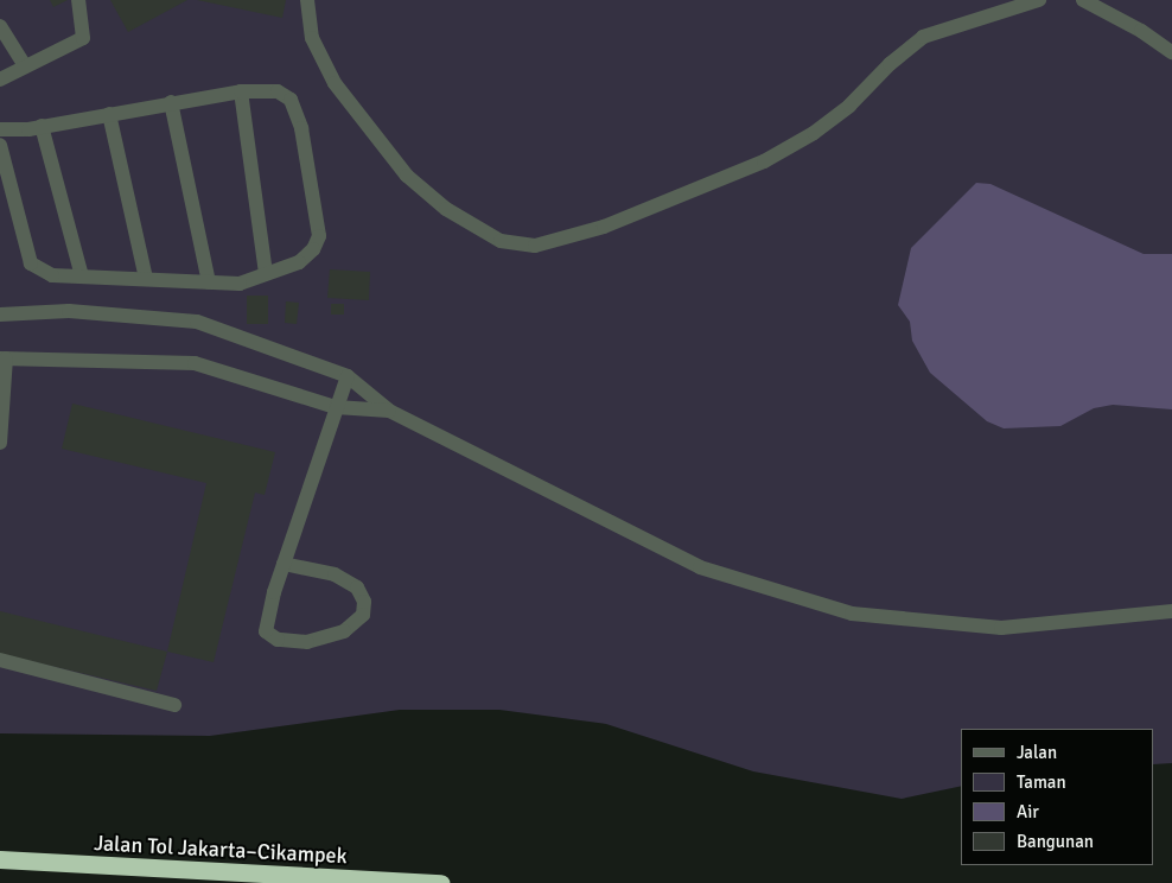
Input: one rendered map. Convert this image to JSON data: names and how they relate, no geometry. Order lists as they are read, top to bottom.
{
  "streets": {
    "highway": ["Jalan Tol Jakarta–Cikampek"]
  },
  "legend": [
    "Jalan",
    "Taman",
    "Air",
    "Bangunan"
  ]
}
